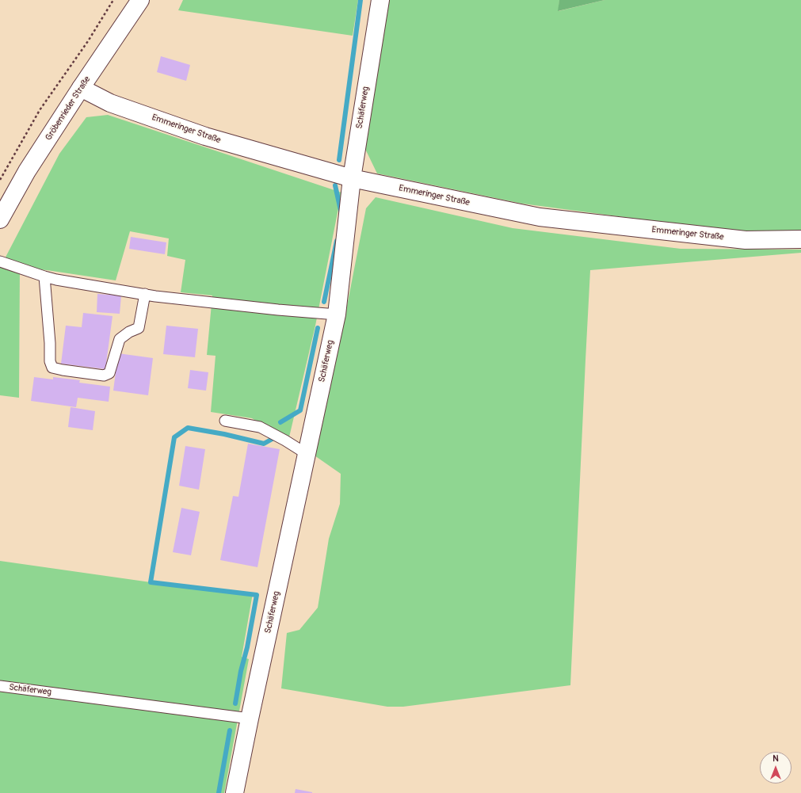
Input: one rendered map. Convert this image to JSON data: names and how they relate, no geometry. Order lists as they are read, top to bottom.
{
  "streets": {
    "street": ["Schäferweg", "Gröbenrieder Straße", "Emmeringer Straße"]
  },
  "crossings": [
    ["Schäferweg", "Emmeringer Straße"],
    ["Gröbenrieder Straße", "Emmeringer Straße"]
  ],
  "north": "top"
}
